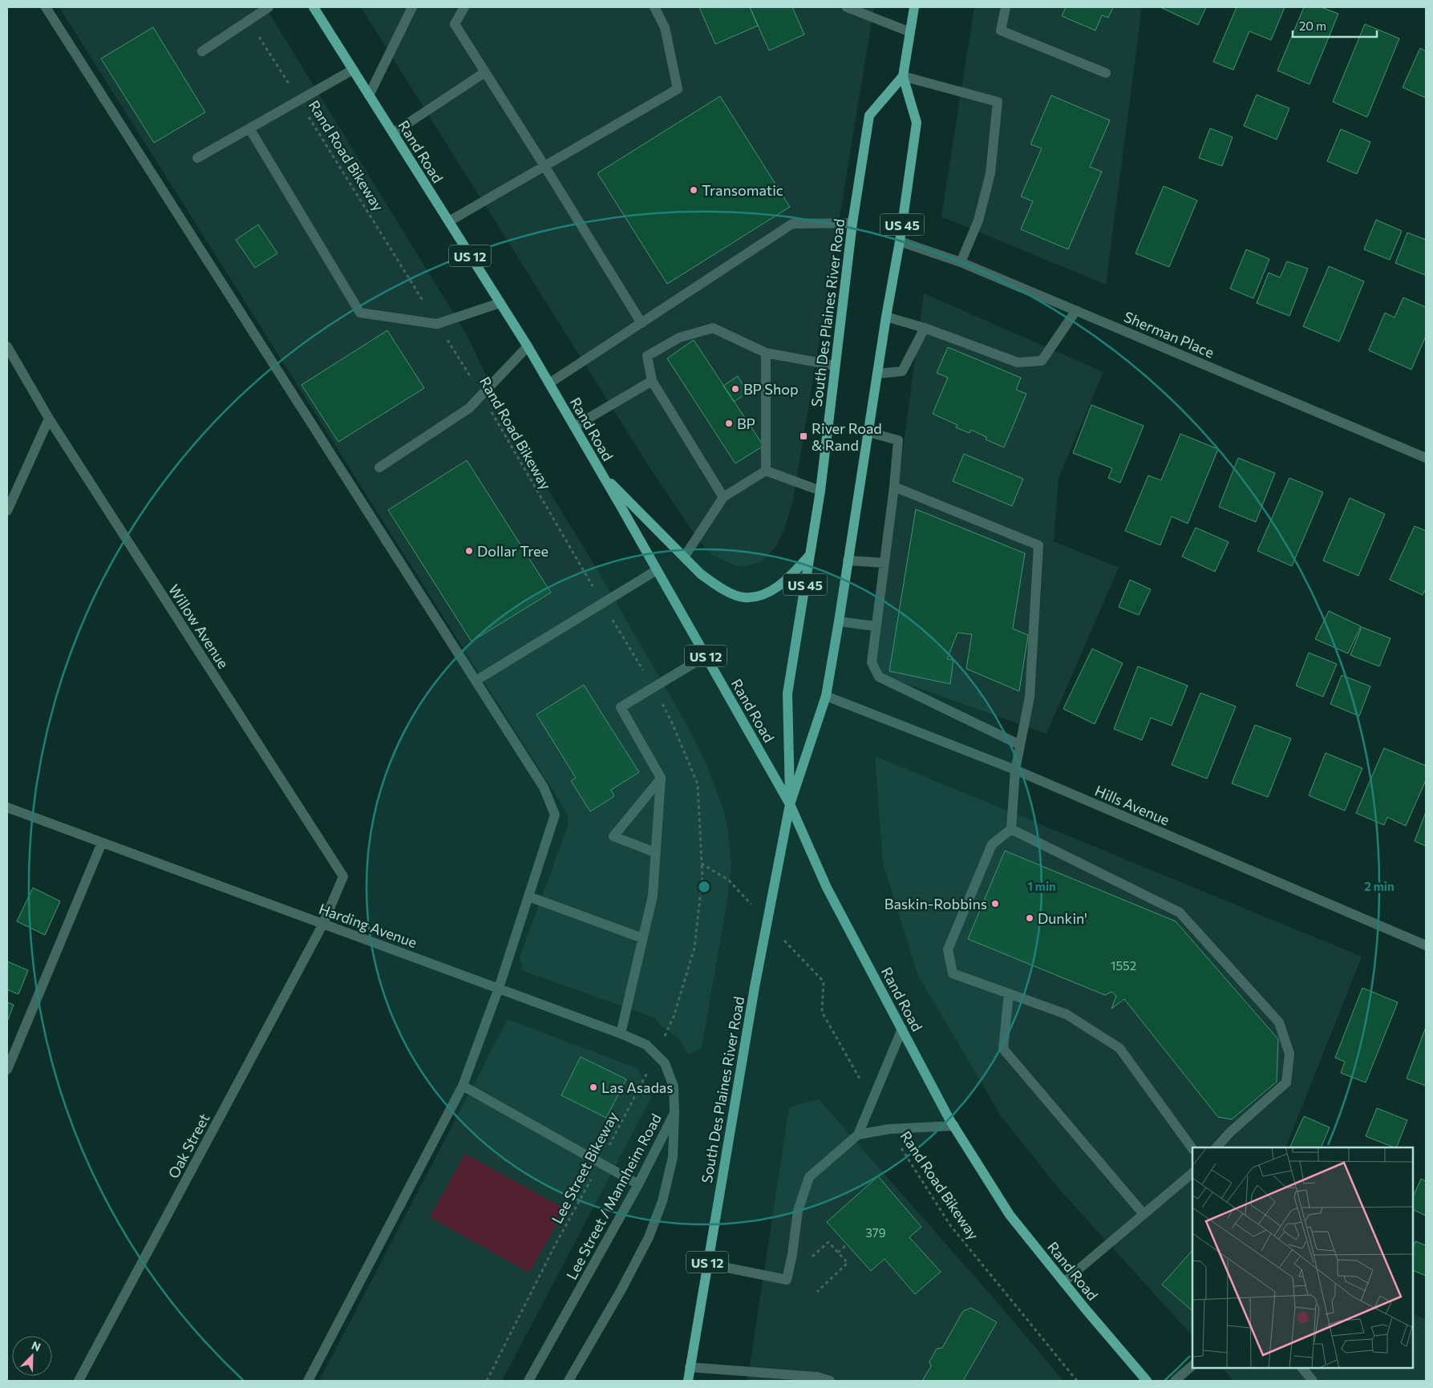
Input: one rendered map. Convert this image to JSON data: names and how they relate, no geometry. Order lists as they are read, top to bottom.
{
  "streets": {
    "main road": [
      "Rand Road",
      "US 45",
      "US 12",
      "South Des Plaines River Road"
    ],
    "street": [
      "Sherman Place",
      "Willow Avenue",
      "Hills Avenue",
      "Harding Avenue",
      "Oak Street",
      "Lee Street / Mannheim Road"
    ],
    "path": ["Rand Road Bikeway", "Lee Street Bikeway"]
  },
  "crossings": [
    ["Rand Road", "South Des Plaines River Road"],
    ["Rand Road Bikeway", "Lee Street Bikeway"],
    ["South Des Plaines River Road", "Sherman Place"],
    ["South Des Plaines River Road", "Hills Avenue"],
    ["Willow Avenue", "Harding Avenue"],
    ["Willow Avenue", "Oak Street"],
    ["Harding Avenue", "Oak Street"],
    ["Harding Avenue", "Lee Street Bikeway"],
    ["Harding Avenue", "Lee Street / Mannheim Road"]
  ],
  "places": {
    "other": [
      "Transomatic",
      "BP Shop",
      "BP",
      "Dollar Tree",
      "Baskin-Robbins",
      "Dunkin'",
      "Las Asadas"
    ],
    "transit": ["River Road & Rand"]
  },
  "house_numbers": ["1552", "379"],
  "scale_bar": "20 m",
  "north": "top right",
  "rings": ["1 min", "2 min"]
}
